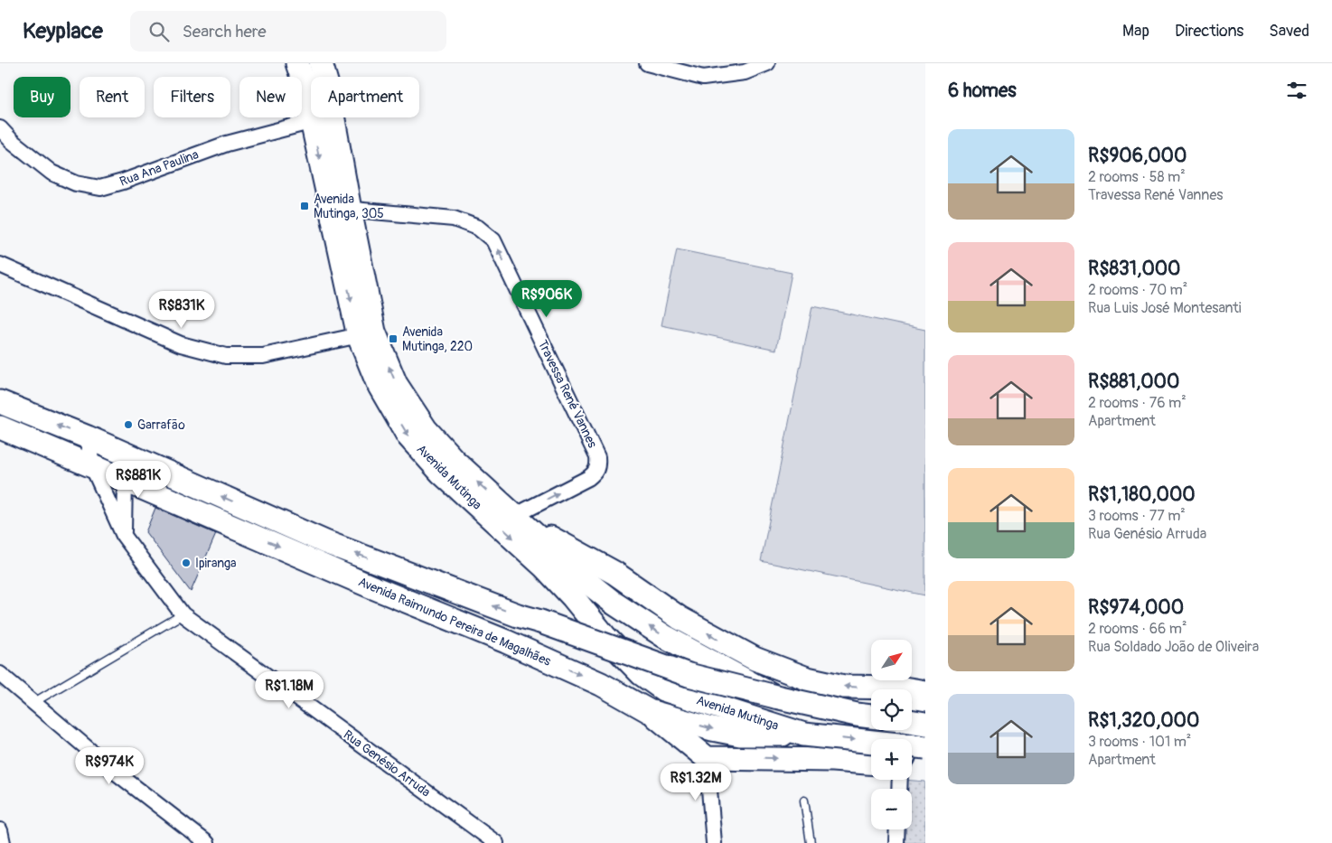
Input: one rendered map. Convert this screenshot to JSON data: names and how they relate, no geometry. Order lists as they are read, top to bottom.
{
  "streets": {
    "main road": ["Avenida Mutinga", "Avenida Raimundo Pereira de Magalhães"],
    "street": ["Rua Ana Paulina", "Travessa René Vannes", "Rua Genésio Arruda"]
  },
  "crossings": [
    ["Rua Ana Paulina", "Avenida Mutinga"],
    ["Travessa René Vannes", "Avenida Mutinga"],
    ["Avenida Mutinga", "Avenida Raimundo Pereira de Magalhães"],
    ["Avenida Raimundo Pereira de Magalhães", "Rua Genésio Arruda"]
  ],
  "places": {
    "transit": ["Avenida Mutinga, 305", "Avenida Mutinga, 220"],
    "other": ["Garrafão", "Ipiranga"]
  },
  "north": "top right",
  "page": {
    "header": "Keyplace",
    "search": "Search here",
    "nav": ["Map", "Directions", "Saved"],
    "heading": "6 homes",
    "chip": [
      "Buy",
      "Rent",
      "Filters",
      "New",
      "Apartment"
    ],
    "list": [
      {
        "name": "R$906,000",
        "note": "2 rooms · 58 m² · Travessa René Vannes"
      },
      {
        "name": "R$831,000",
        "note": "2 rooms · 70 m² · Rua Luis José Montesanti"
      },
      {
        "name": "R$881,000",
        "note": "2 rooms · 76 m² · Apartment"
      },
      {
        "name": "R$1,180,000",
        "note": "3 rooms · 77 m² · Rua Genésio Arruda"
      },
      {
        "name": "R$974,000",
        "note": "2 rooms · 66 m² · Rua Soldado João de Oliveira"
      },
      {
        "name": "R$1,320,000",
        "note": "3 rooms · 101 m² · Apartment"
      }
    ],
    "price": [
      "R$906K",
      "R$831K",
      "R$881K",
      "R$1.18M",
      "R$974K",
      "R$1.32M"
    ],
    "map_buttons": ["+", "−"]
  }
}
